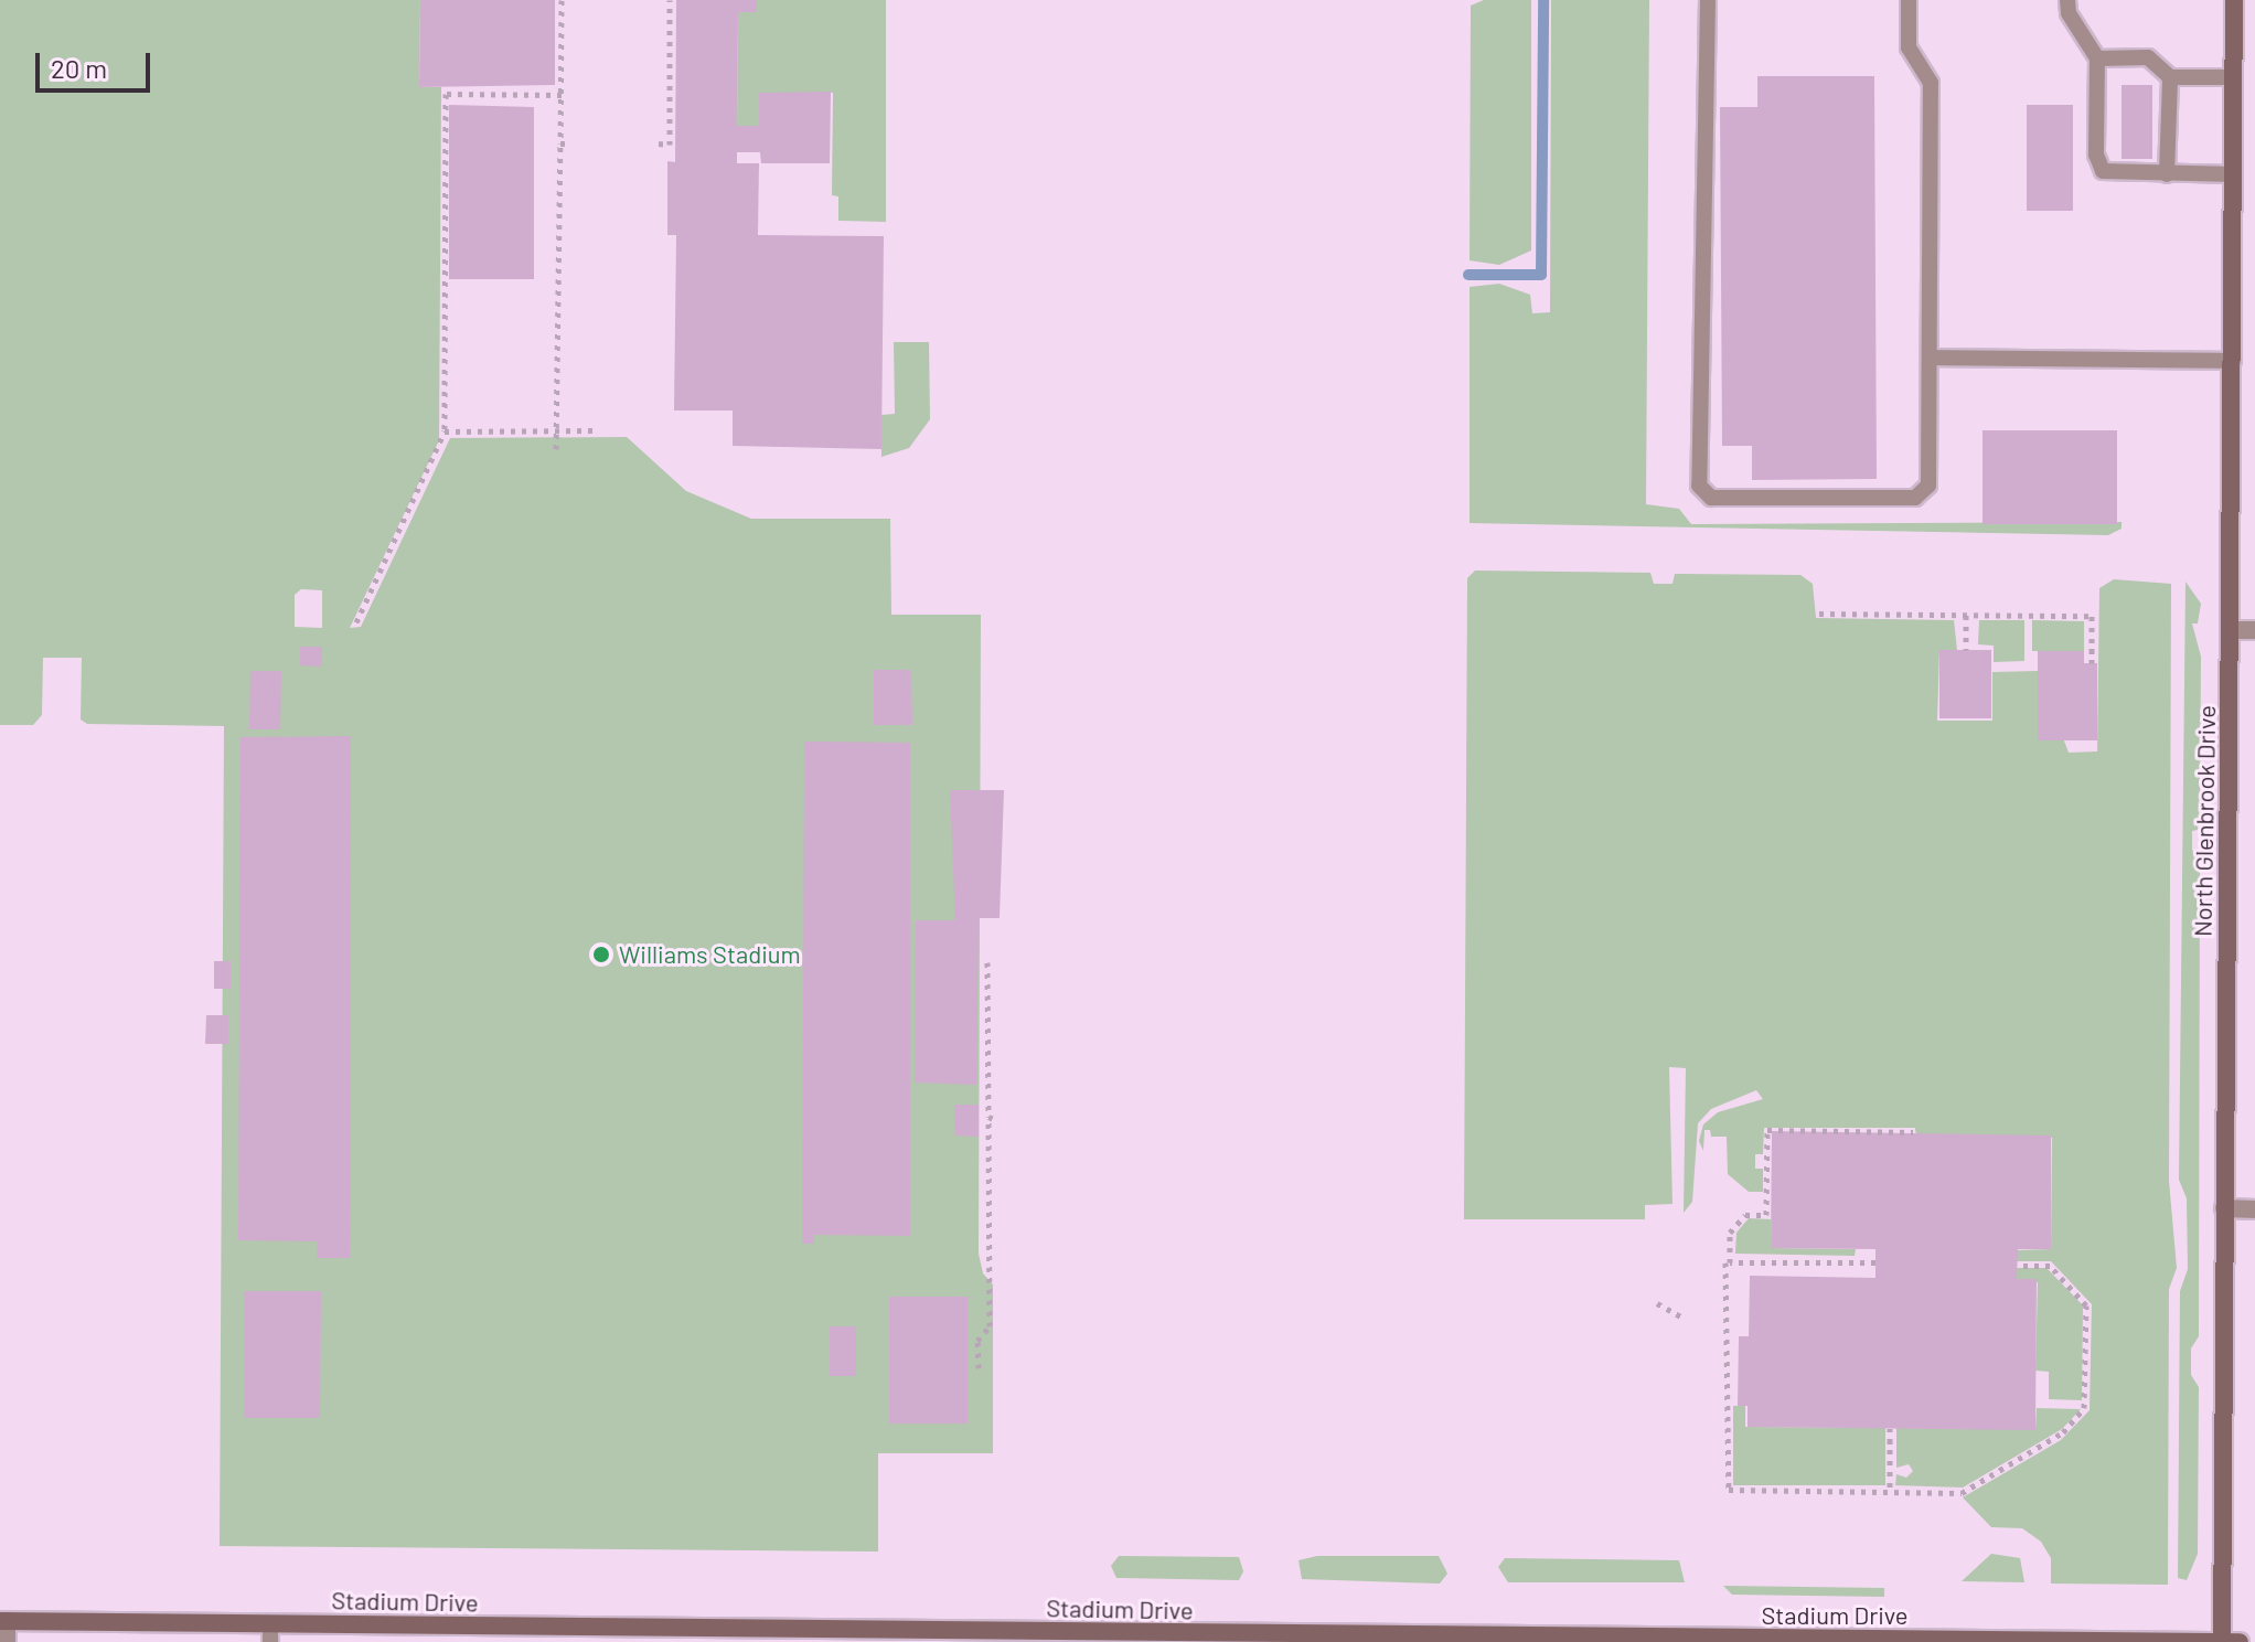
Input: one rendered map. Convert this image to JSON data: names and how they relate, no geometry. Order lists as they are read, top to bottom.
{
  "streets": {
    "street": ["North Glenbrook Drive", "Stadium Drive"]
  },
  "crossings": [
    ["North Glenbrook Drive", "Stadium Drive"]
  ],
  "places": ["Williams Stadium"],
  "scale_bar": "20 m"
}
